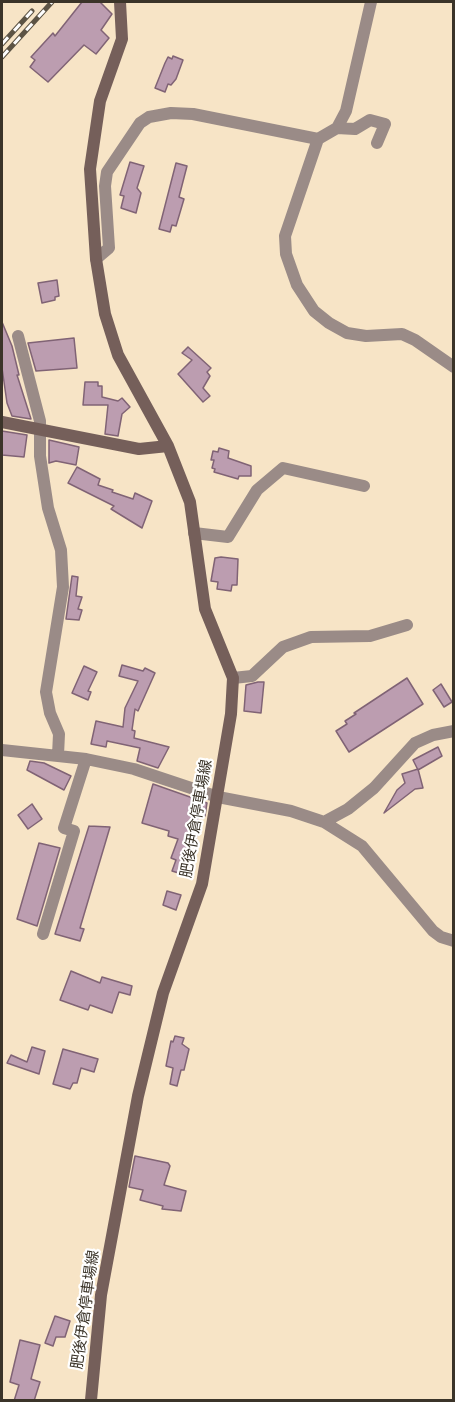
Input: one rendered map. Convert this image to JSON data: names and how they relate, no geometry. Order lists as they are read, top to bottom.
{
  "streets": {
    "main road": ["肥後伊倉停車場線"]
  }
}
